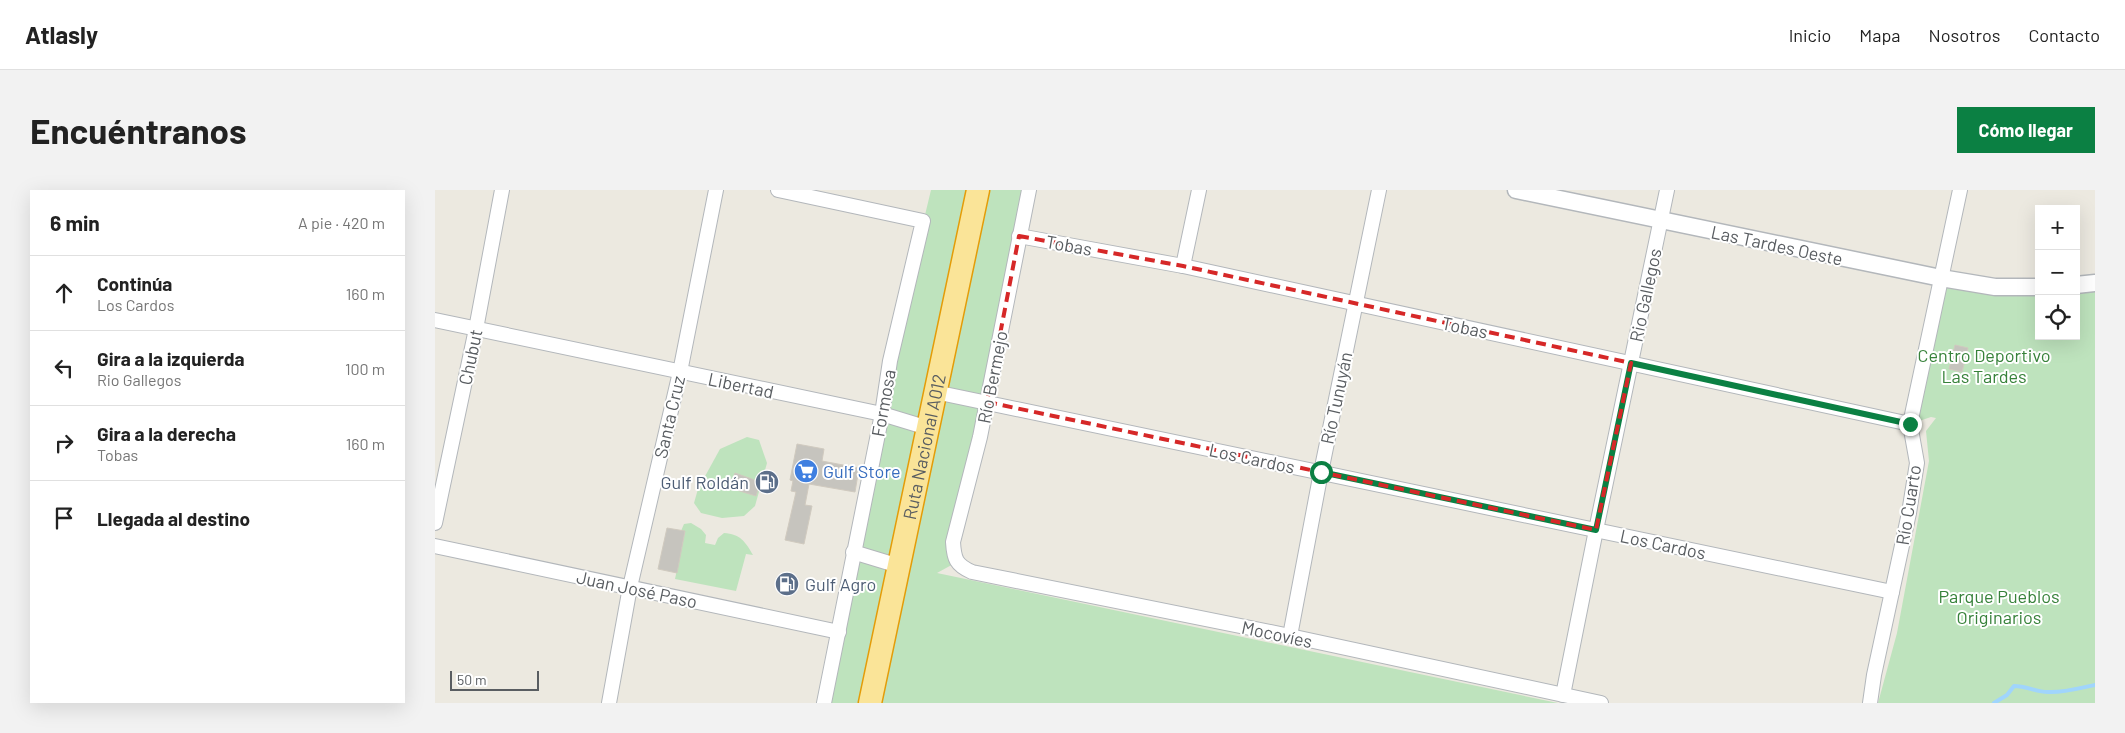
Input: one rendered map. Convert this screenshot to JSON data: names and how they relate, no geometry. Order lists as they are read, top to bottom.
{
  "streets": {
    "highway": ["Ruta Nacional A012"],
    "street": [
      "Tobas",
      "Las Tardes Oeste",
      "Rio Gallegos",
      "Chubut",
      "Río Bermejo",
      "Libertad",
      "Río Tunuyán",
      "Formosa",
      "Santa Cruz",
      "Los Cardos",
      "Río Cuarto",
      "Juan José Paso",
      "Mocovíes"
    ]
  },
  "crossings": [
    ["Tobas", "Rio Gallegos"],
    ["Tobas", "Río Bermejo"],
    ["Tobas", "Río Tunuyán"],
    ["Tobas", "Río Cuarto"],
    ["Las Tardes Oeste", "Rio Gallegos"],
    ["Las Tardes Oeste", "Río Cuarto"],
    ["Rio Gallegos", "Los Cardos"],
    ["Rio Gallegos", "Mocovíes"],
    ["Chubut", "Libertad"],
    ["Río Bermejo", "Los Cardos"],
    ["Río Bermejo", "Mocovíes"],
    ["Libertad", "Formosa"],
    ["Libertad", "Santa Cruz"],
    ["Libertad", "Ruta Nacional A012"],
    ["Río Tunuyán", "Los Cardos"],
    ["Río Tunuyán", "Mocovíes"],
    ["Formosa", "Juan José Paso"],
    ["Santa Cruz", "Juan José Paso"],
    ["Ruta Nacional A012", "Los Cardos"],
    ["Los Cardos", "Río Cuarto"]
  ],
  "parks": ["Centro Deportivo Las Tardes", "Parque Pueblos Originarios"],
  "places": {
    "supermarket": ["Gulf Store"],
    "fuel station": ["Gulf Roldán", "Gulf Agro"]
  },
  "scale_bar": "50 m",
  "page": {
    "header": "Atlasly",
    "nav": [
      "Inicio",
      "Mapa",
      "Nosotros",
      "Contacto"
    ],
    "buttons": "Cómo llegar",
    "title": "Encuéntranos",
    "heading": ["6 min", "A pie · 420 m"],
    "map_buttons": ["+", "−"],
    "list": [
      ["Continúa", "Los Cardos", "160 m"],
      ["Gira a la izquierda", "Rio Gallegos", "100 m"],
      ["Gira a la derecha", "Tobas", "160 m"],
      "Llegada al destino"
    ],
    "scale": "50 m"
  }
}
